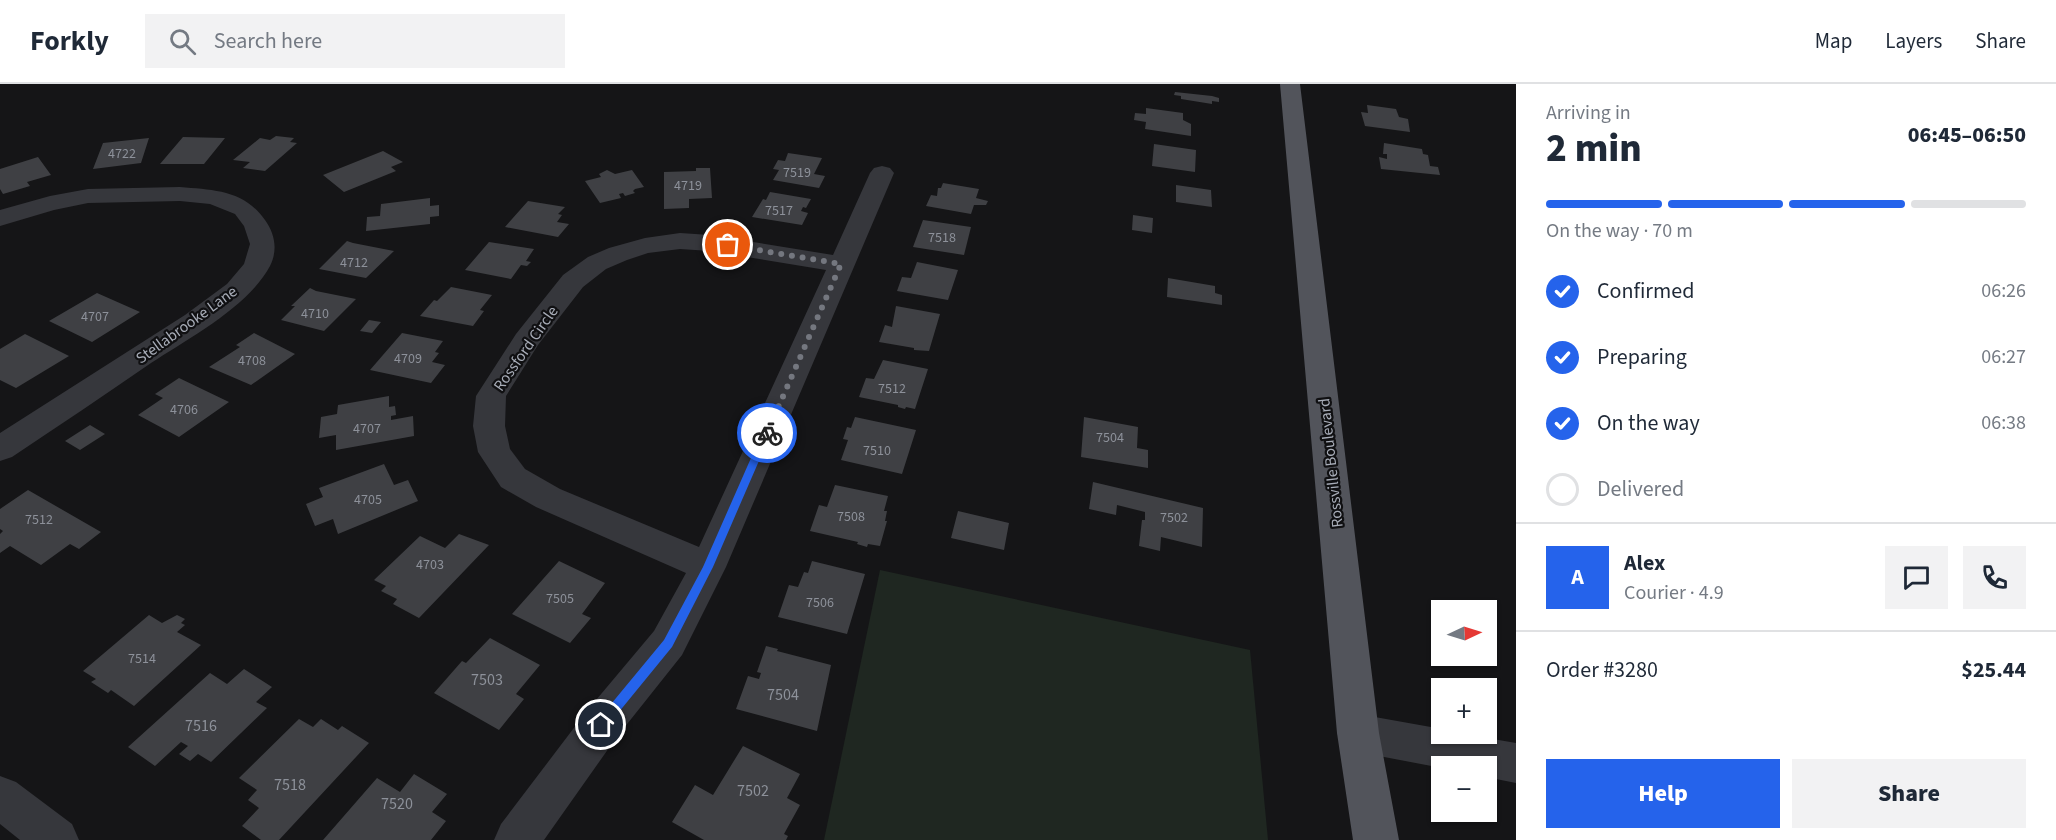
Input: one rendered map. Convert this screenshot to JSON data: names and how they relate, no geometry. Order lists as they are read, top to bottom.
{
  "streets": {
    "main road": ["Rossville Boulevard"],
    "street": ["Stellabrooke Lane", "Rossford Circle"]
  },
  "house_numbers": [
    "4722",
    "7519",
    "4719",
    "7517",
    "7518",
    "4712",
    "4710",
    "4707",
    "4709",
    "4708",
    "7512",
    "4706",
    "4707",
    "7504",
    "7510",
    "4705",
    "7508",
    "7502",
    "7512",
    "4703",
    "7505",
    "7506",
    "7514",
    "7503",
    "7504",
    "7516",
    "7518",
    "7502",
    "7520"
  ],
  "north": "right",
  "page": {
    "header": "Forkly",
    "search": "Search here",
    "nav": ["Map", "Layers", "Share"],
    "heading": ["2 min", "Arriving in", "06:45–06:50"],
    "panel": [
      "Alex",
      "Courier · 4.9",
      "Order #3280",
      "$25.44"
    ],
    "bar": "On the way · 70 m",
    "list": [
      ["Confirmed", "06:26"],
      ["Preparing", "06:27"],
      ["On the way", "06:38"],
      "Delivered"
    ],
    "round": "A",
    "map_buttons": ["+", "−"],
    "buttons": ["Help", "Share"]
  }
}
